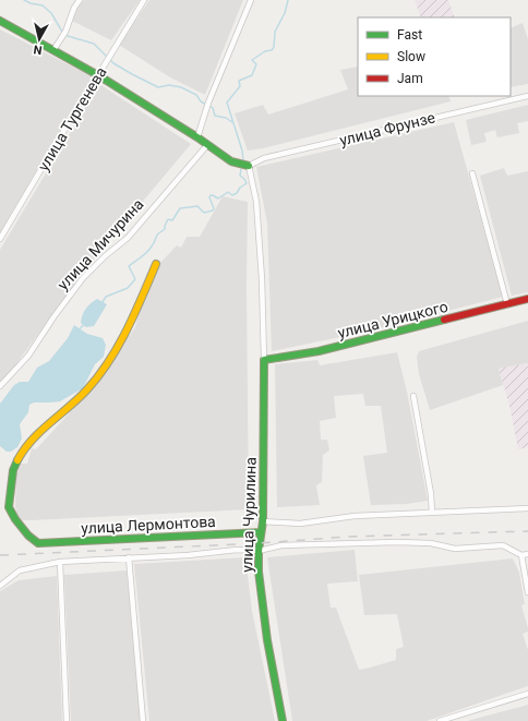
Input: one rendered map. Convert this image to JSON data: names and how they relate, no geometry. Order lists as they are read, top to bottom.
{
  "streets": {
    "street": [
      "улица Тургенева",
      "улица Фрунзе",
      "улица Мичурина",
      "улица Урицкого",
      "улица Чурилина",
      "улица Лермонтова"
    ]
  },
  "crossings": [
    ["улица Урицкого", "улица Чурилина"],
    ["улица Чурилина", "улица Лермонтова"]
  ],
  "legend": ["Fast", "Slow", "Jam"],
  "north": "bottom"
}
